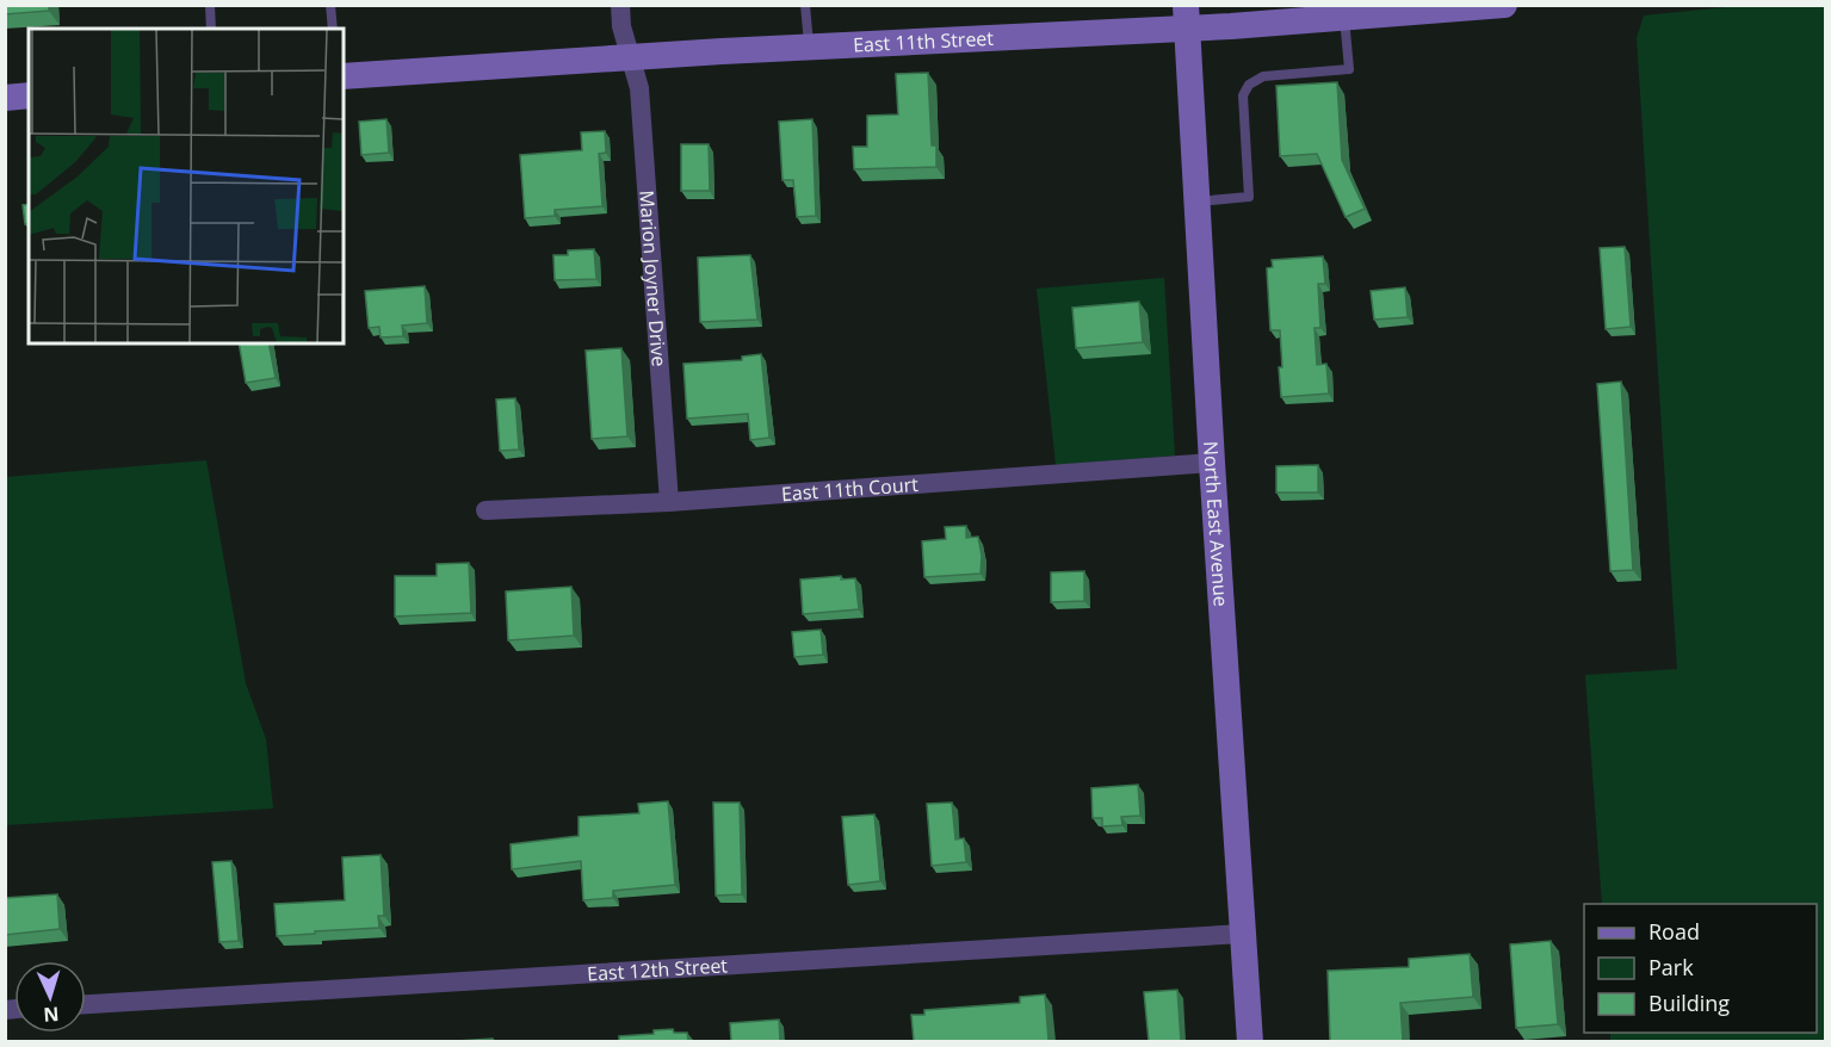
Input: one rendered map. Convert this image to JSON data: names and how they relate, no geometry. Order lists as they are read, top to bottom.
{
  "streets": {
    "main road": ["East 11th Street", "North East Avenue"],
    "street": ["Marion Joyner Drive", "East 11th Court", "East 12th Street"]
  },
  "crossings": [
    ["East 11th Street", "Marion Joyner Drive"],
    ["East 11th Street", "North East Avenue"],
    ["Marion Joyner Drive", "East 11th Court"],
    ["East 11th Court", "North East Avenue"],
    ["North East Avenue", "East 12th Street"]
  ],
  "legend": ["Road", "Park", "Building"],
  "north": "bottom"
}
